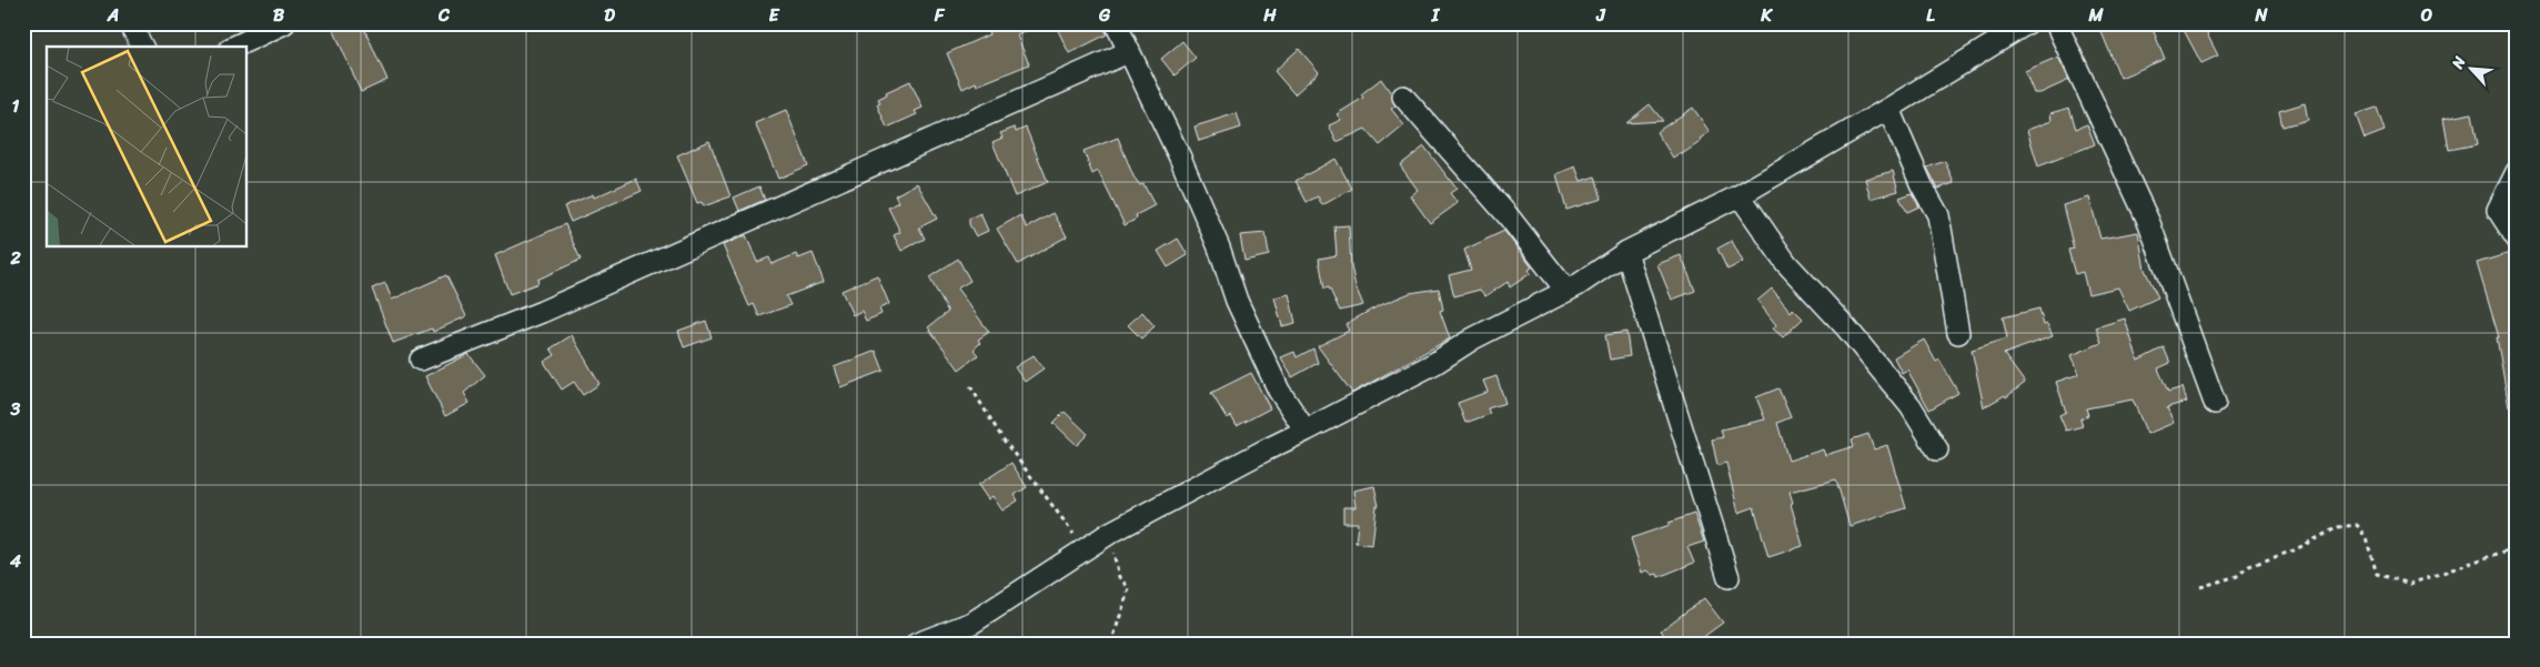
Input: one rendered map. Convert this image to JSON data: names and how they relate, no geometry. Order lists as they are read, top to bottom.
{
  "north": "top left",
  "grid": {
    "columns": [
      "A",
      "B",
      "C",
      "D",
      "E",
      "F",
      "G",
      "H",
      "I",
      "J",
      "K",
      "L",
      "M",
      "N",
      "O"
    ],
    "rows": [
      "1",
      "2",
      "3",
      "4"
    ]
  }
}
